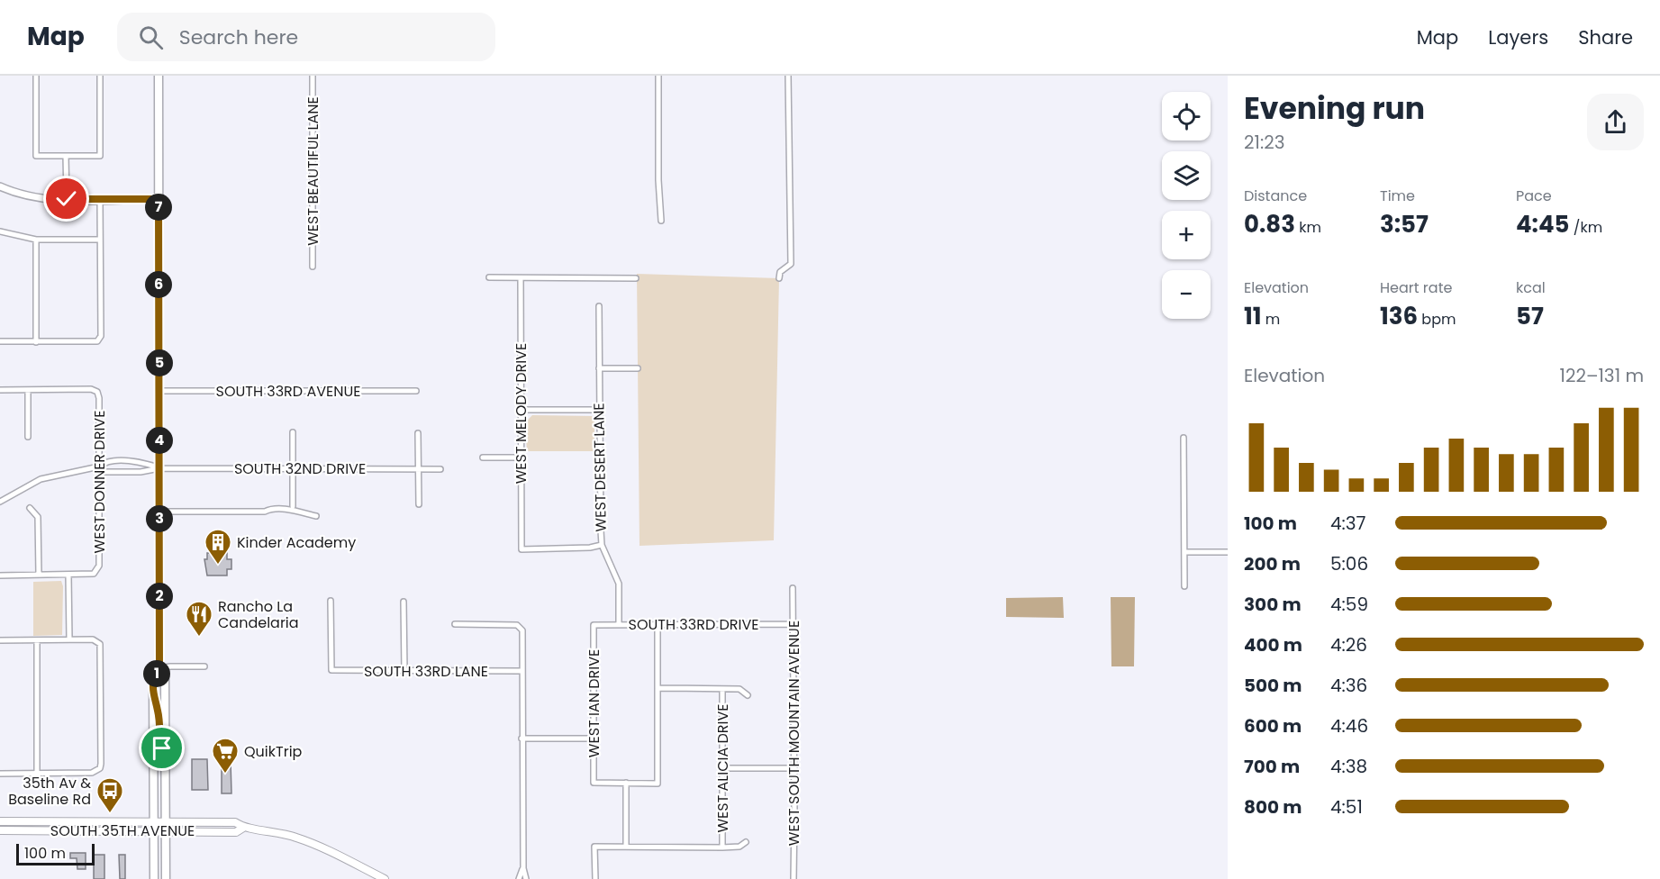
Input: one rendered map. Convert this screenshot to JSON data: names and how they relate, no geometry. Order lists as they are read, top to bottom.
{
  "streets": {
    "main road": ["SOUTH 35TH AVENUE"],
    "street": [
      "WEST BEAUTIFUL LANE",
      "SOUTH 33RD AVENUE",
      "WEST MELODY DRIVE",
      "WEST DESERT LANE",
      "SOUTH 32ND DRIVE",
      "WEST DONNER DRIVE",
      "SOUTH 33RD DRIVE",
      "SOUTH 33RD LANE",
      "WEST IAN DRIVE",
      "WEST SOUTH MOUNTAIN AVENUE",
      "WEST ALICIA DRIVE"
    ]
  },
  "crossings": [
    ["WEST MELODY DRIVE", "WEST DESERT LANE"],
    ["WEST DESERT LANE", "SOUTH 33RD DRIVE"],
    ["SOUTH 33RD DRIVE", "WEST IAN DRIVE"],
    ["SOUTH 33RD DRIVE", "WEST SOUTH MOUNTAIN AVENUE"]
  ],
  "places": {
    "building": ["Kinder Academy"],
    "restaurant": ["Rancho La Candelaria"],
    "supermarket": ["QuikTrip"],
    "bus stop": ["35th Av & Baseline Rd"]
  },
  "scale_bar": "100 m",
  "page": {
    "header": "Map",
    "search": "Search here",
    "nav": ["Map", "Layers", "Share"],
    "heading": ["Evening run", "21:23"],
    "map_buttons": ["+", "−"],
    "stats": [
      ["Distance", "0.83 km"],
      ["Time", "3:57"],
      ["Pace", "4:45 /km"],
      ["Elevation", "11 m"],
      ["Heart rate", "136 bpm"],
      ["kcal", "57"]
    ],
    "pins": [
      "7",
      "6",
      "5",
      "4",
      "3",
      "2",
      "1"
    ],
    "chart": ["Elevation", "122–131 m"],
    "list": [
      {
        "name": "100 m",
        "note": "4:37"
      },
      {
        "name": "200 m",
        "note": "5:06"
      },
      {
        "name": "300 m",
        "note": "4:59"
      },
      {
        "name": "400 m",
        "note": "4:26"
      },
      {
        "name": "500 m",
        "note": "4:36"
      },
      {
        "name": "600 m",
        "note": "4:46"
      },
      {
        "name": "700 m",
        "note": "4:38"
      },
      {
        "name": "800 m",
        "note": "4:51"
      }
    ],
    "scale": "100 m"
  }
}
